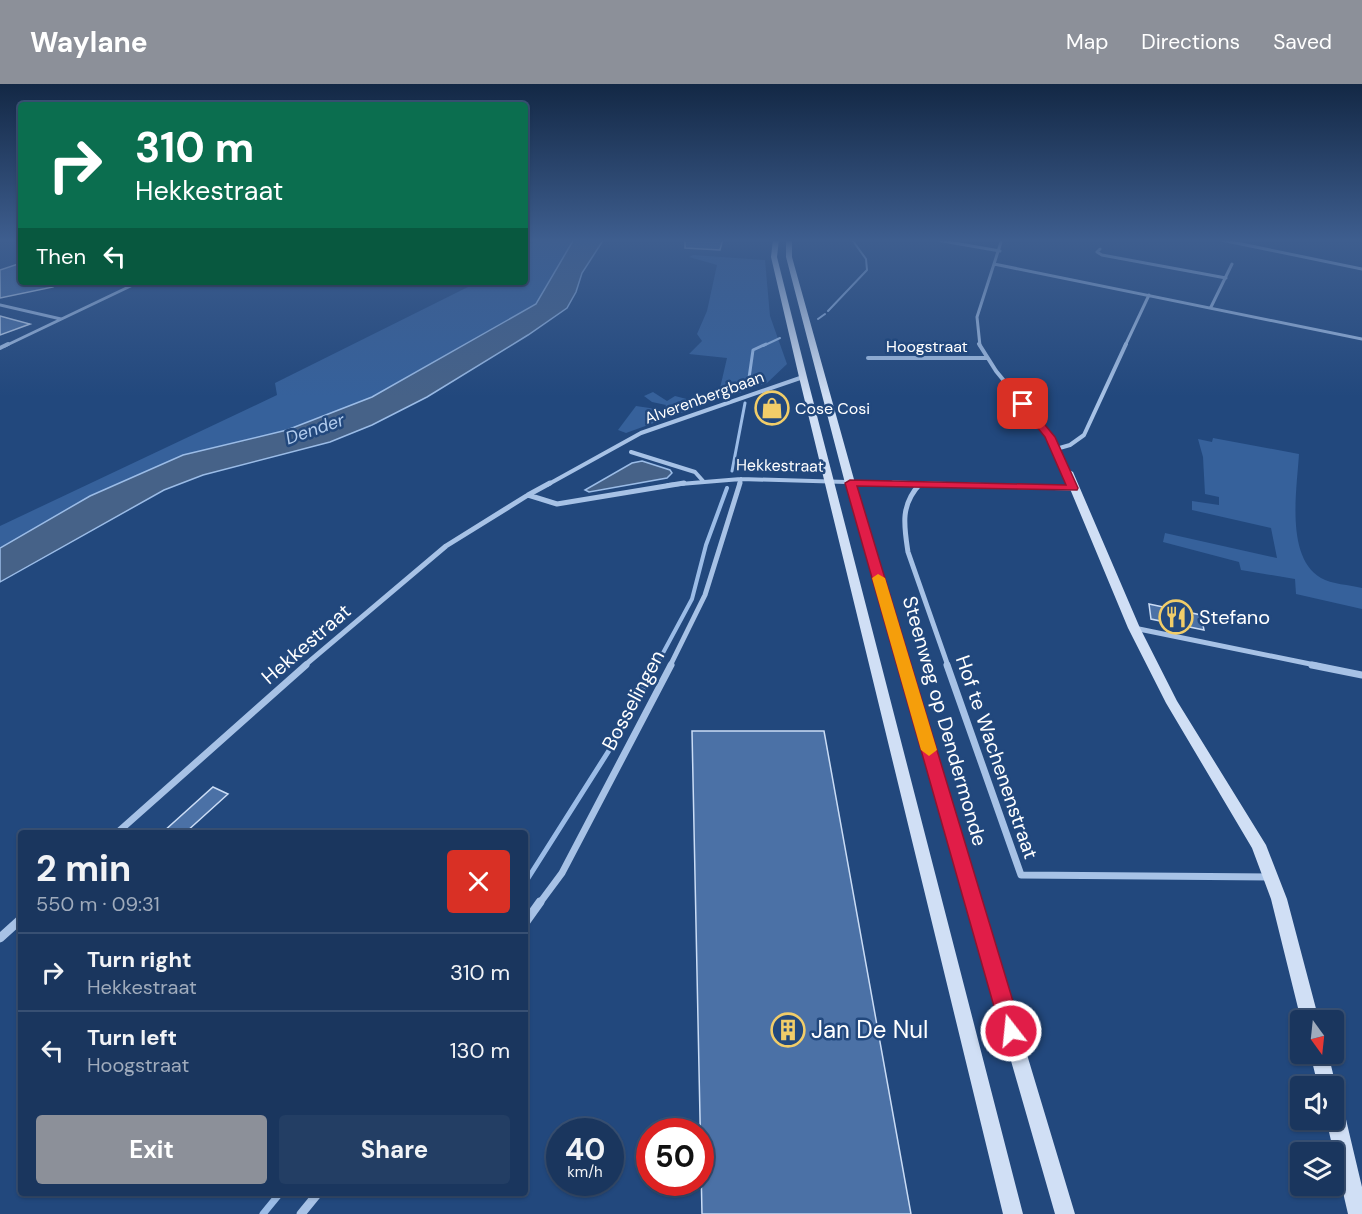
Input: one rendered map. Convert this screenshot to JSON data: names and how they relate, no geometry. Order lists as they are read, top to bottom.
{
  "streets": {
    "main road": ["Steenweg op Dendermonde"],
    "street": [
      "Hoogstraat",
      "Alverenbergbaan",
      "Hekkestraat",
      "Bosselingen",
      "Hof te Wachenenstraat"
    ]
  },
  "crossings": [
    ["Alverenbergbaan", "Hekkestraat"],
    ["Hekkestraat", "Bosselingen"],
    ["Hekkestraat", "Steenweg op Dendermonde"],
    ["Hekkestraat", "Hof te Wachenenstraat"]
  ],
  "water": ["Dender"],
  "places": {
    "shop": ["Cose Cosi"],
    "restaurant": ["Stefano"],
    "building": ["Jan De Nul"]
  },
  "north": "bottom",
  "page": {
    "header": "Waylane",
    "nav": ["Map", "Directions", "Saved"],
    "turn": ["310 m", "Hekkestraat"],
    "then": "Then",
    "heading": ["2 min", "550 m · 09:31"],
    "list": [
      {
        "name": "Turn right",
        "note": "Hekkestraat",
        "value": "310 m"
      },
      {
        "name": "Turn left",
        "note": "Hoogstraat",
        "value": "130 m"
      }
    ],
    "buttons": ["Exit", "Share"],
    "speed": "40 km/h",
    "limit": "50"
  }
}
